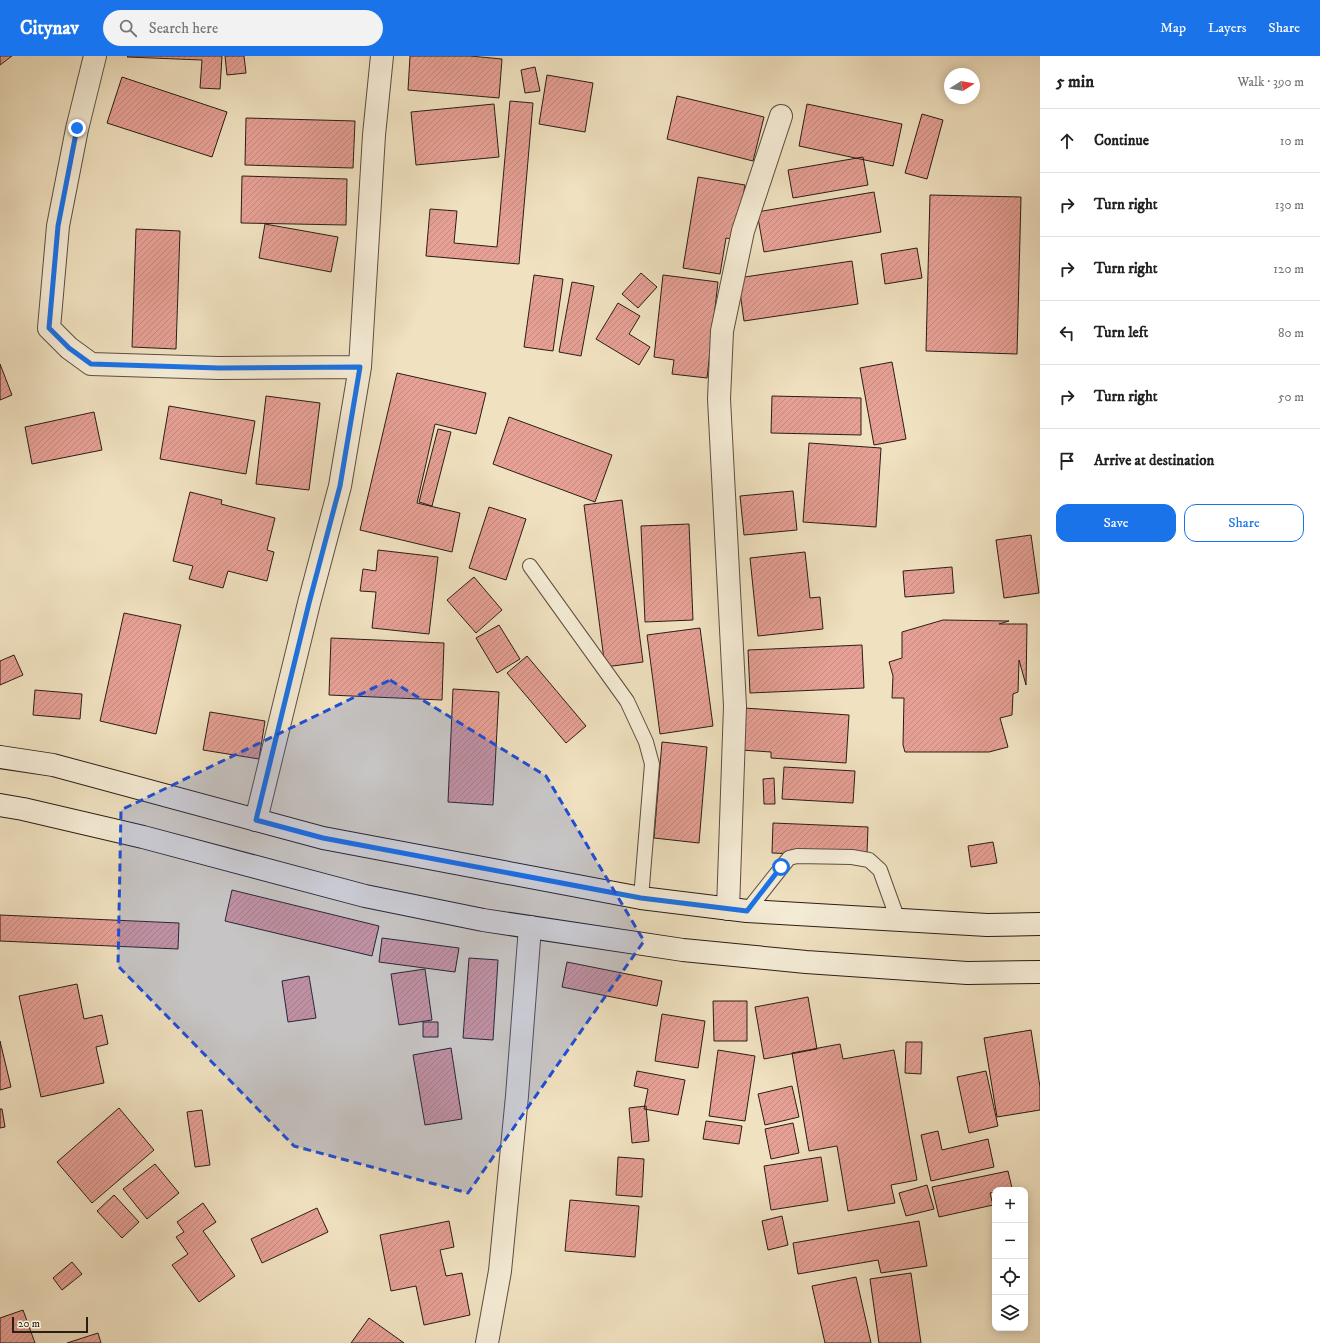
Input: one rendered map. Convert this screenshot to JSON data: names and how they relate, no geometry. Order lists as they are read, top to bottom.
{
  "scale_bar": "20 m",
  "north": "right",
  "page": {
    "header": "Citynav",
    "search": "Search here",
    "nav": ["Map", "Layers", "Share"],
    "heading": ["5 min", "Walk · 390 m"],
    "list": [
      ["Continue", "10 m"],
      ["Turn right", "130 m"],
      ["Turn right", "120 m"],
      ["Turn left", "80 m"],
      ["Turn right", "50 m"],
      "Arrive at destination"
    ],
    "buttons": ["Save", "Share"],
    "map_buttons": ["+", "−"],
    "scale": "20 m"
  }
}
